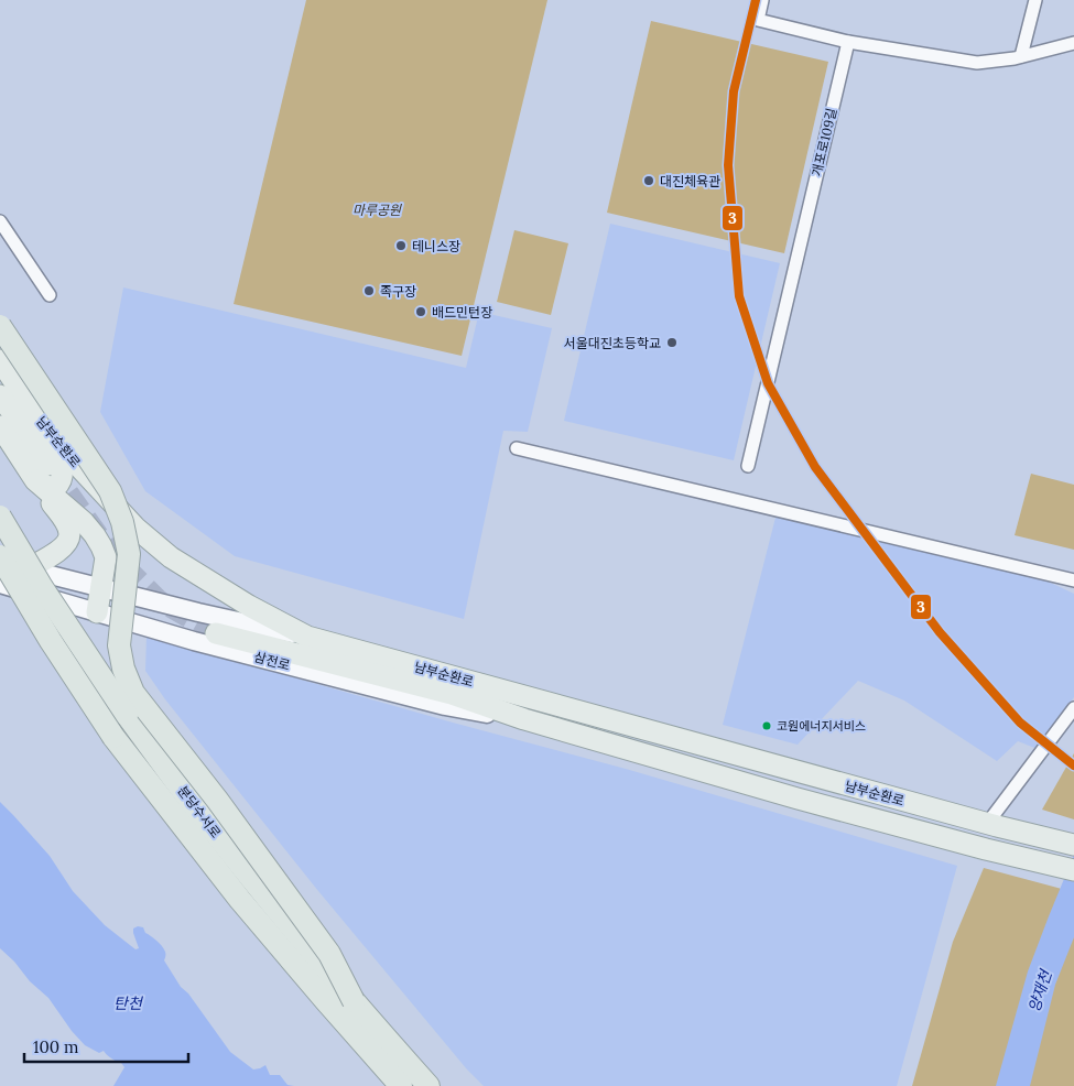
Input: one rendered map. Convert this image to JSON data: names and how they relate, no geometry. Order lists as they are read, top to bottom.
{
  "streets": {
    "highway": ["분당수서로"],
    "main road": ["남부순환로", "삼전로"],
    "street": ["개포로109길"]
  },
  "crossings": [
    ["남부순환로", "삼전로"]
  ],
  "water": ["양재천", "탄천"],
  "parks": ["마루공원"],
  "places": [
    "대진체육관",
    "테니스장",
    "족구장",
    "배드민턴장",
    "서울대진초등학교",
    "코원에너지서비스"
  ],
  "lines": ["transit line 3"],
  "scale_bar": "100 m"
}
